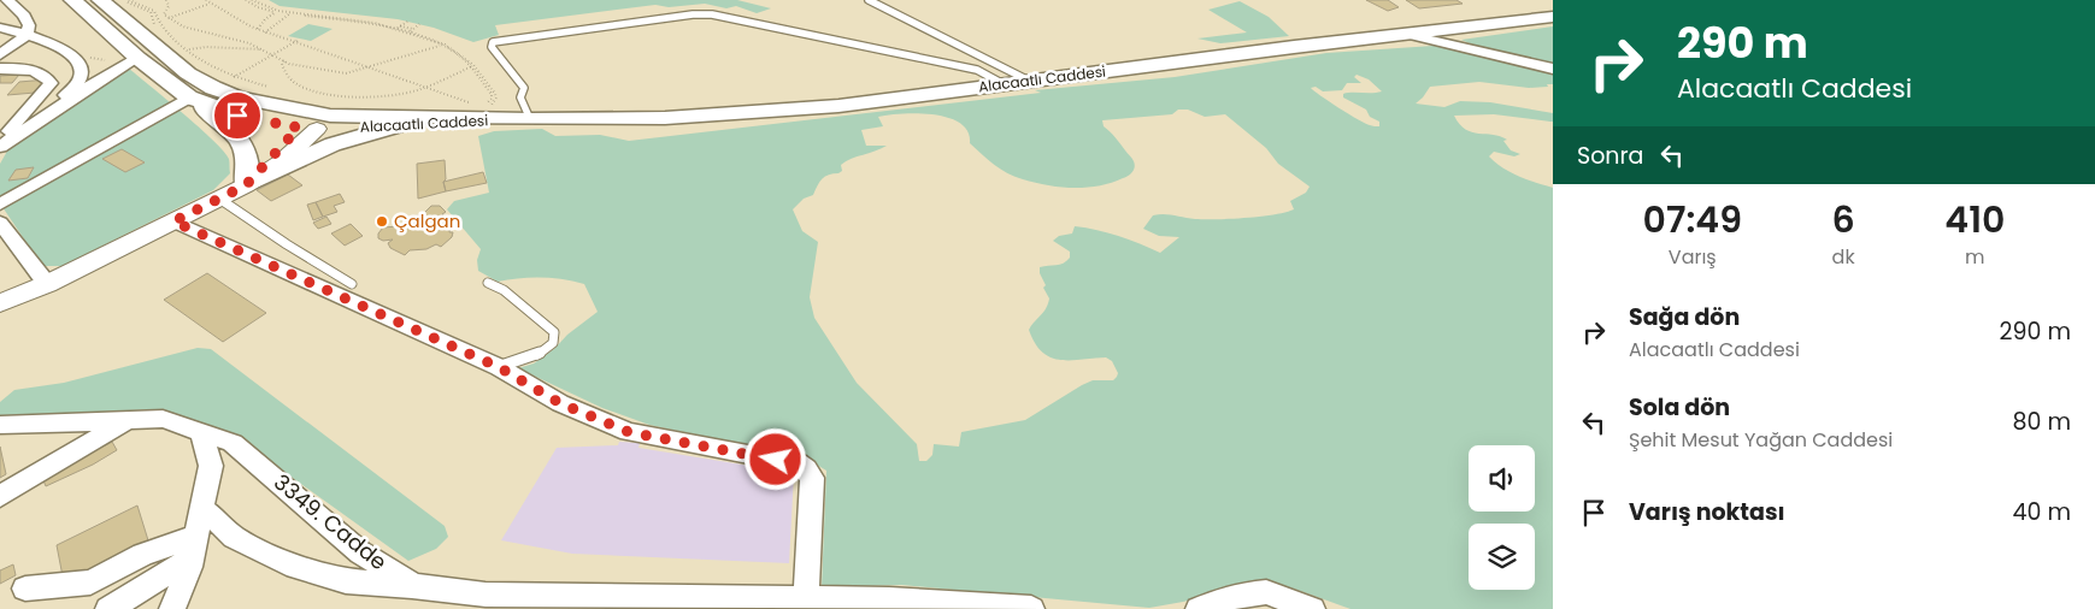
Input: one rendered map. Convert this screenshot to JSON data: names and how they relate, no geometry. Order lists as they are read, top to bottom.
{
  "streets": {
    "main road": ["Alacaatlı Caddesi"],
    "street": ["3349. Cadde"]
  },
  "places": ["Çalgan"],
  "page": {
    "turn": ["290 m", "Alacaatlı Caddesi"],
    "then": "Sonra",
    "eta": [
      "07:49",
      "Varış",
      "6",
      "dk",
      "410",
      "m"
    ],
    "list": [
      {
        "name": "Sağa dön",
        "note": "Alacaatlı Caddesi",
        "value": "290 m"
      },
      {
        "name": "Sola dön",
        "note": "Şehit Mesut Yağan Caddesi",
        "value": "80 m"
      },
      {
        "name": "Varış noktası",
        "value": "40 m"
      }
    ]
  }
}
